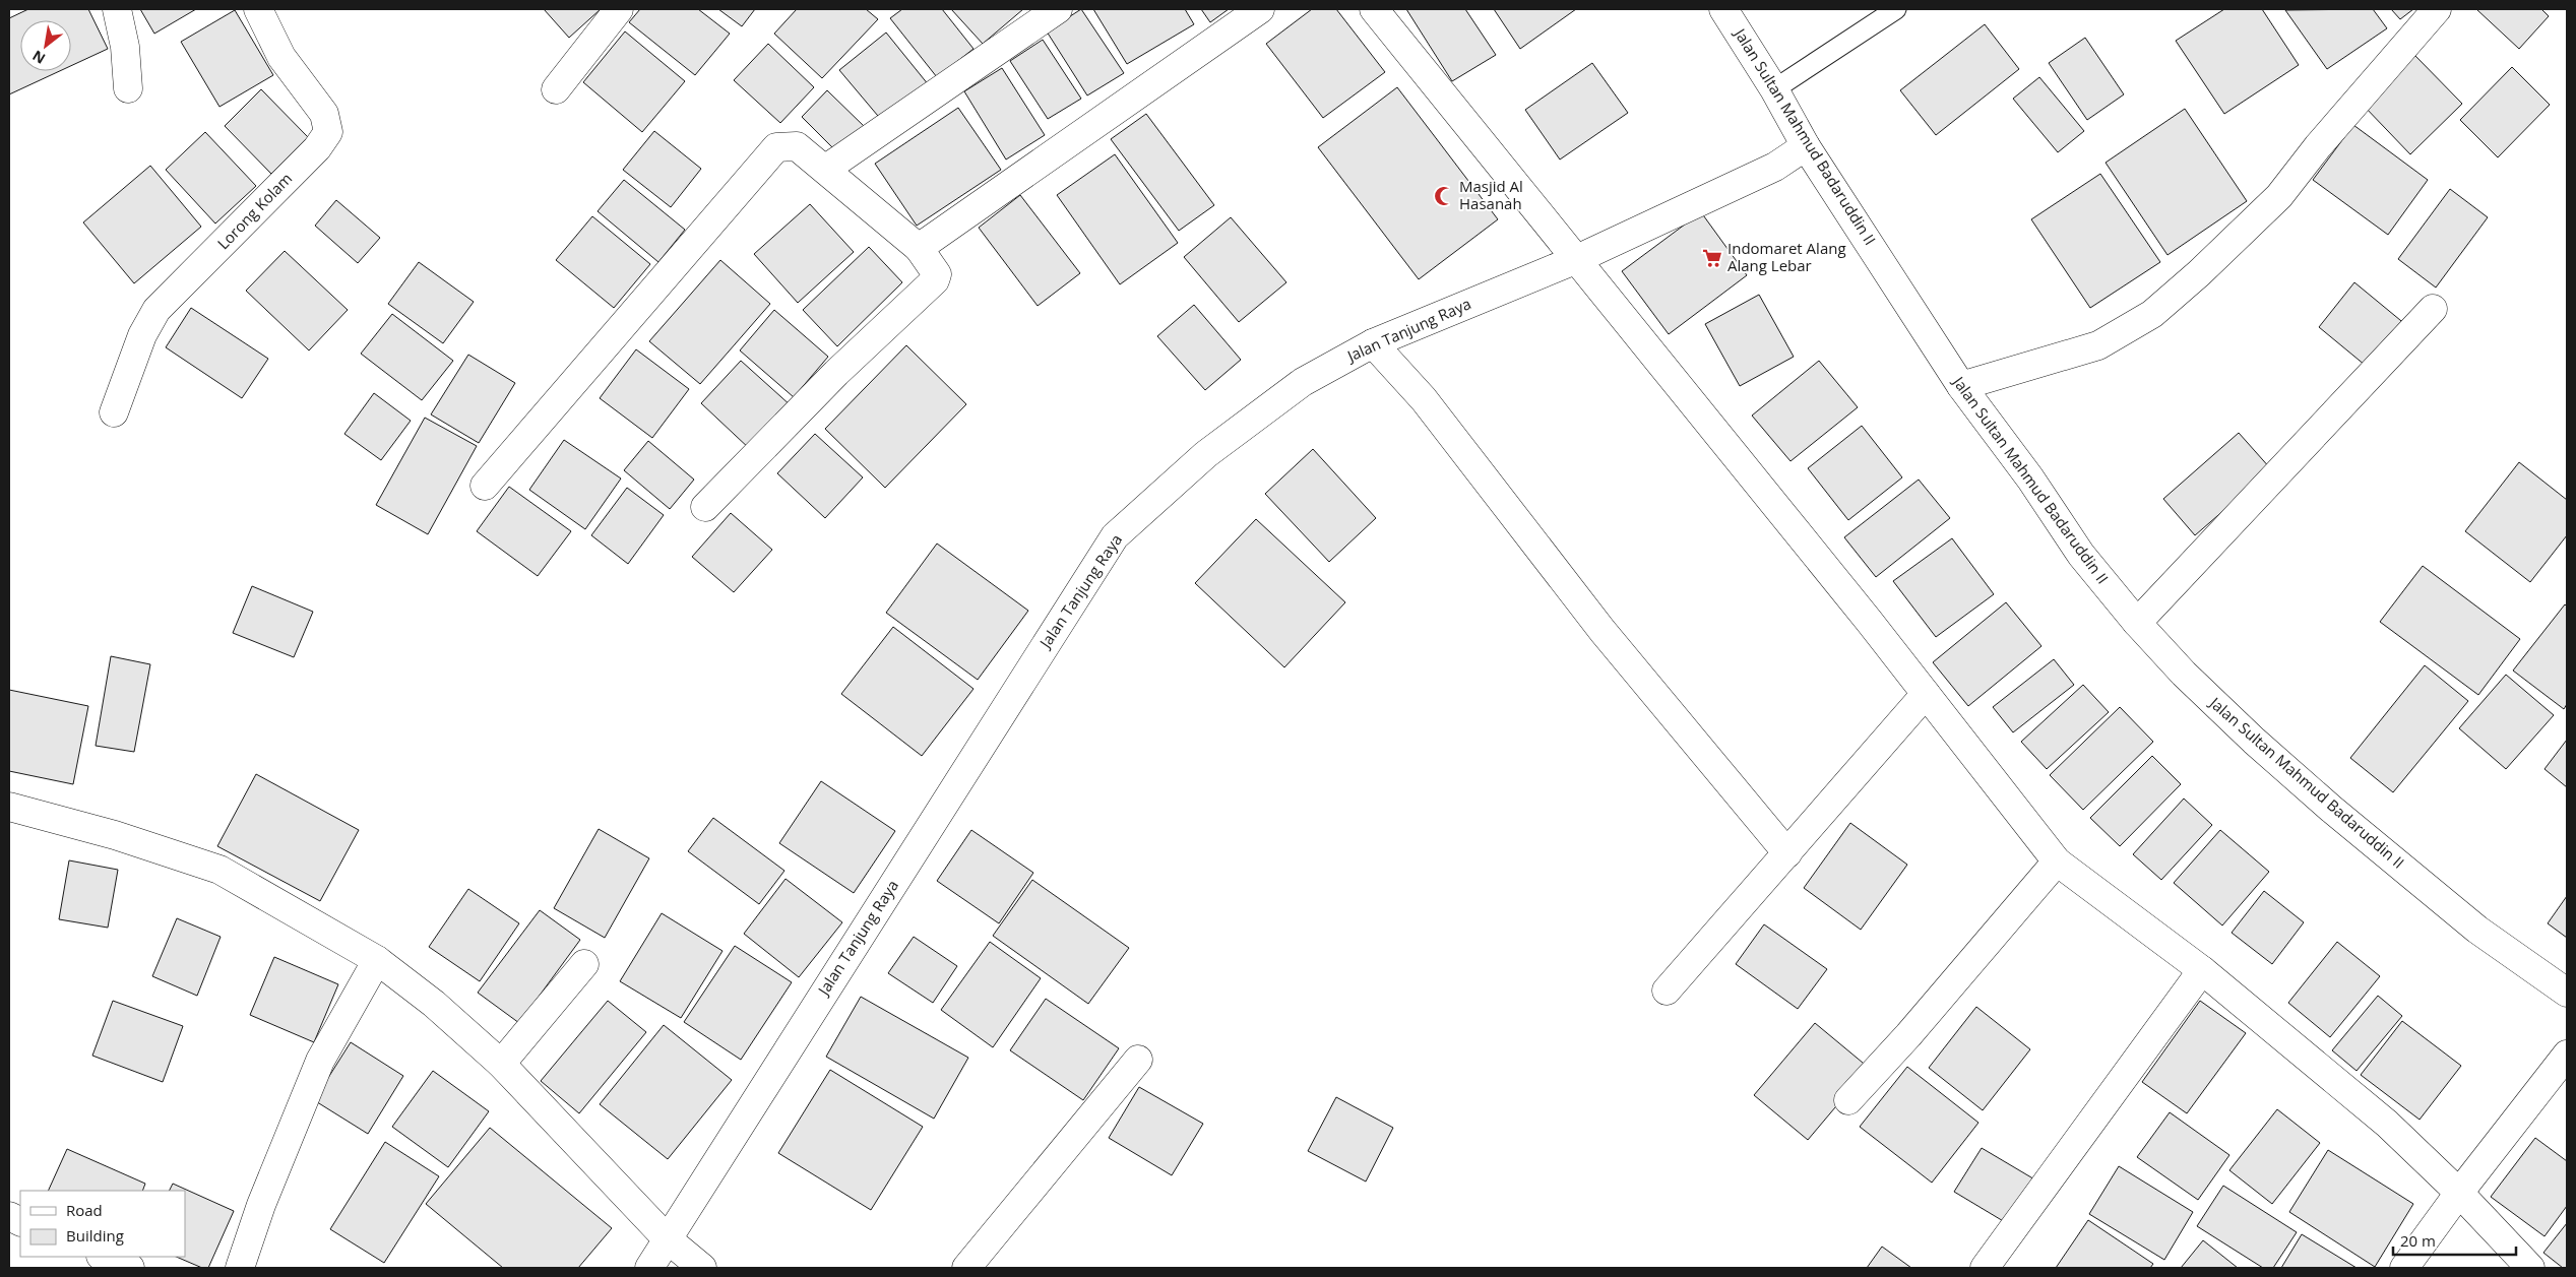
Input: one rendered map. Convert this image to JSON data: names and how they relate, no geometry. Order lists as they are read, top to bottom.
{
  "streets": {
    "main road": ["Jalan Sultan Mahmud Badaruddin II", "Lorong Kolam", "Jalan Tanjung Raya"]
  },
  "crossings": [
    ["Jalan Sultan Mahmud Badaruddin II", "Jalan Tanjung Raya"]
  ],
  "places": {
    "mosque": ["Masjid Al Hasanah"],
    "supermarket": ["Indomaret Alang Alang Lebar"]
  },
  "legend": ["Road", "Building"],
  "scale_bar": "20 m",
  "north": "bottom left"
}
